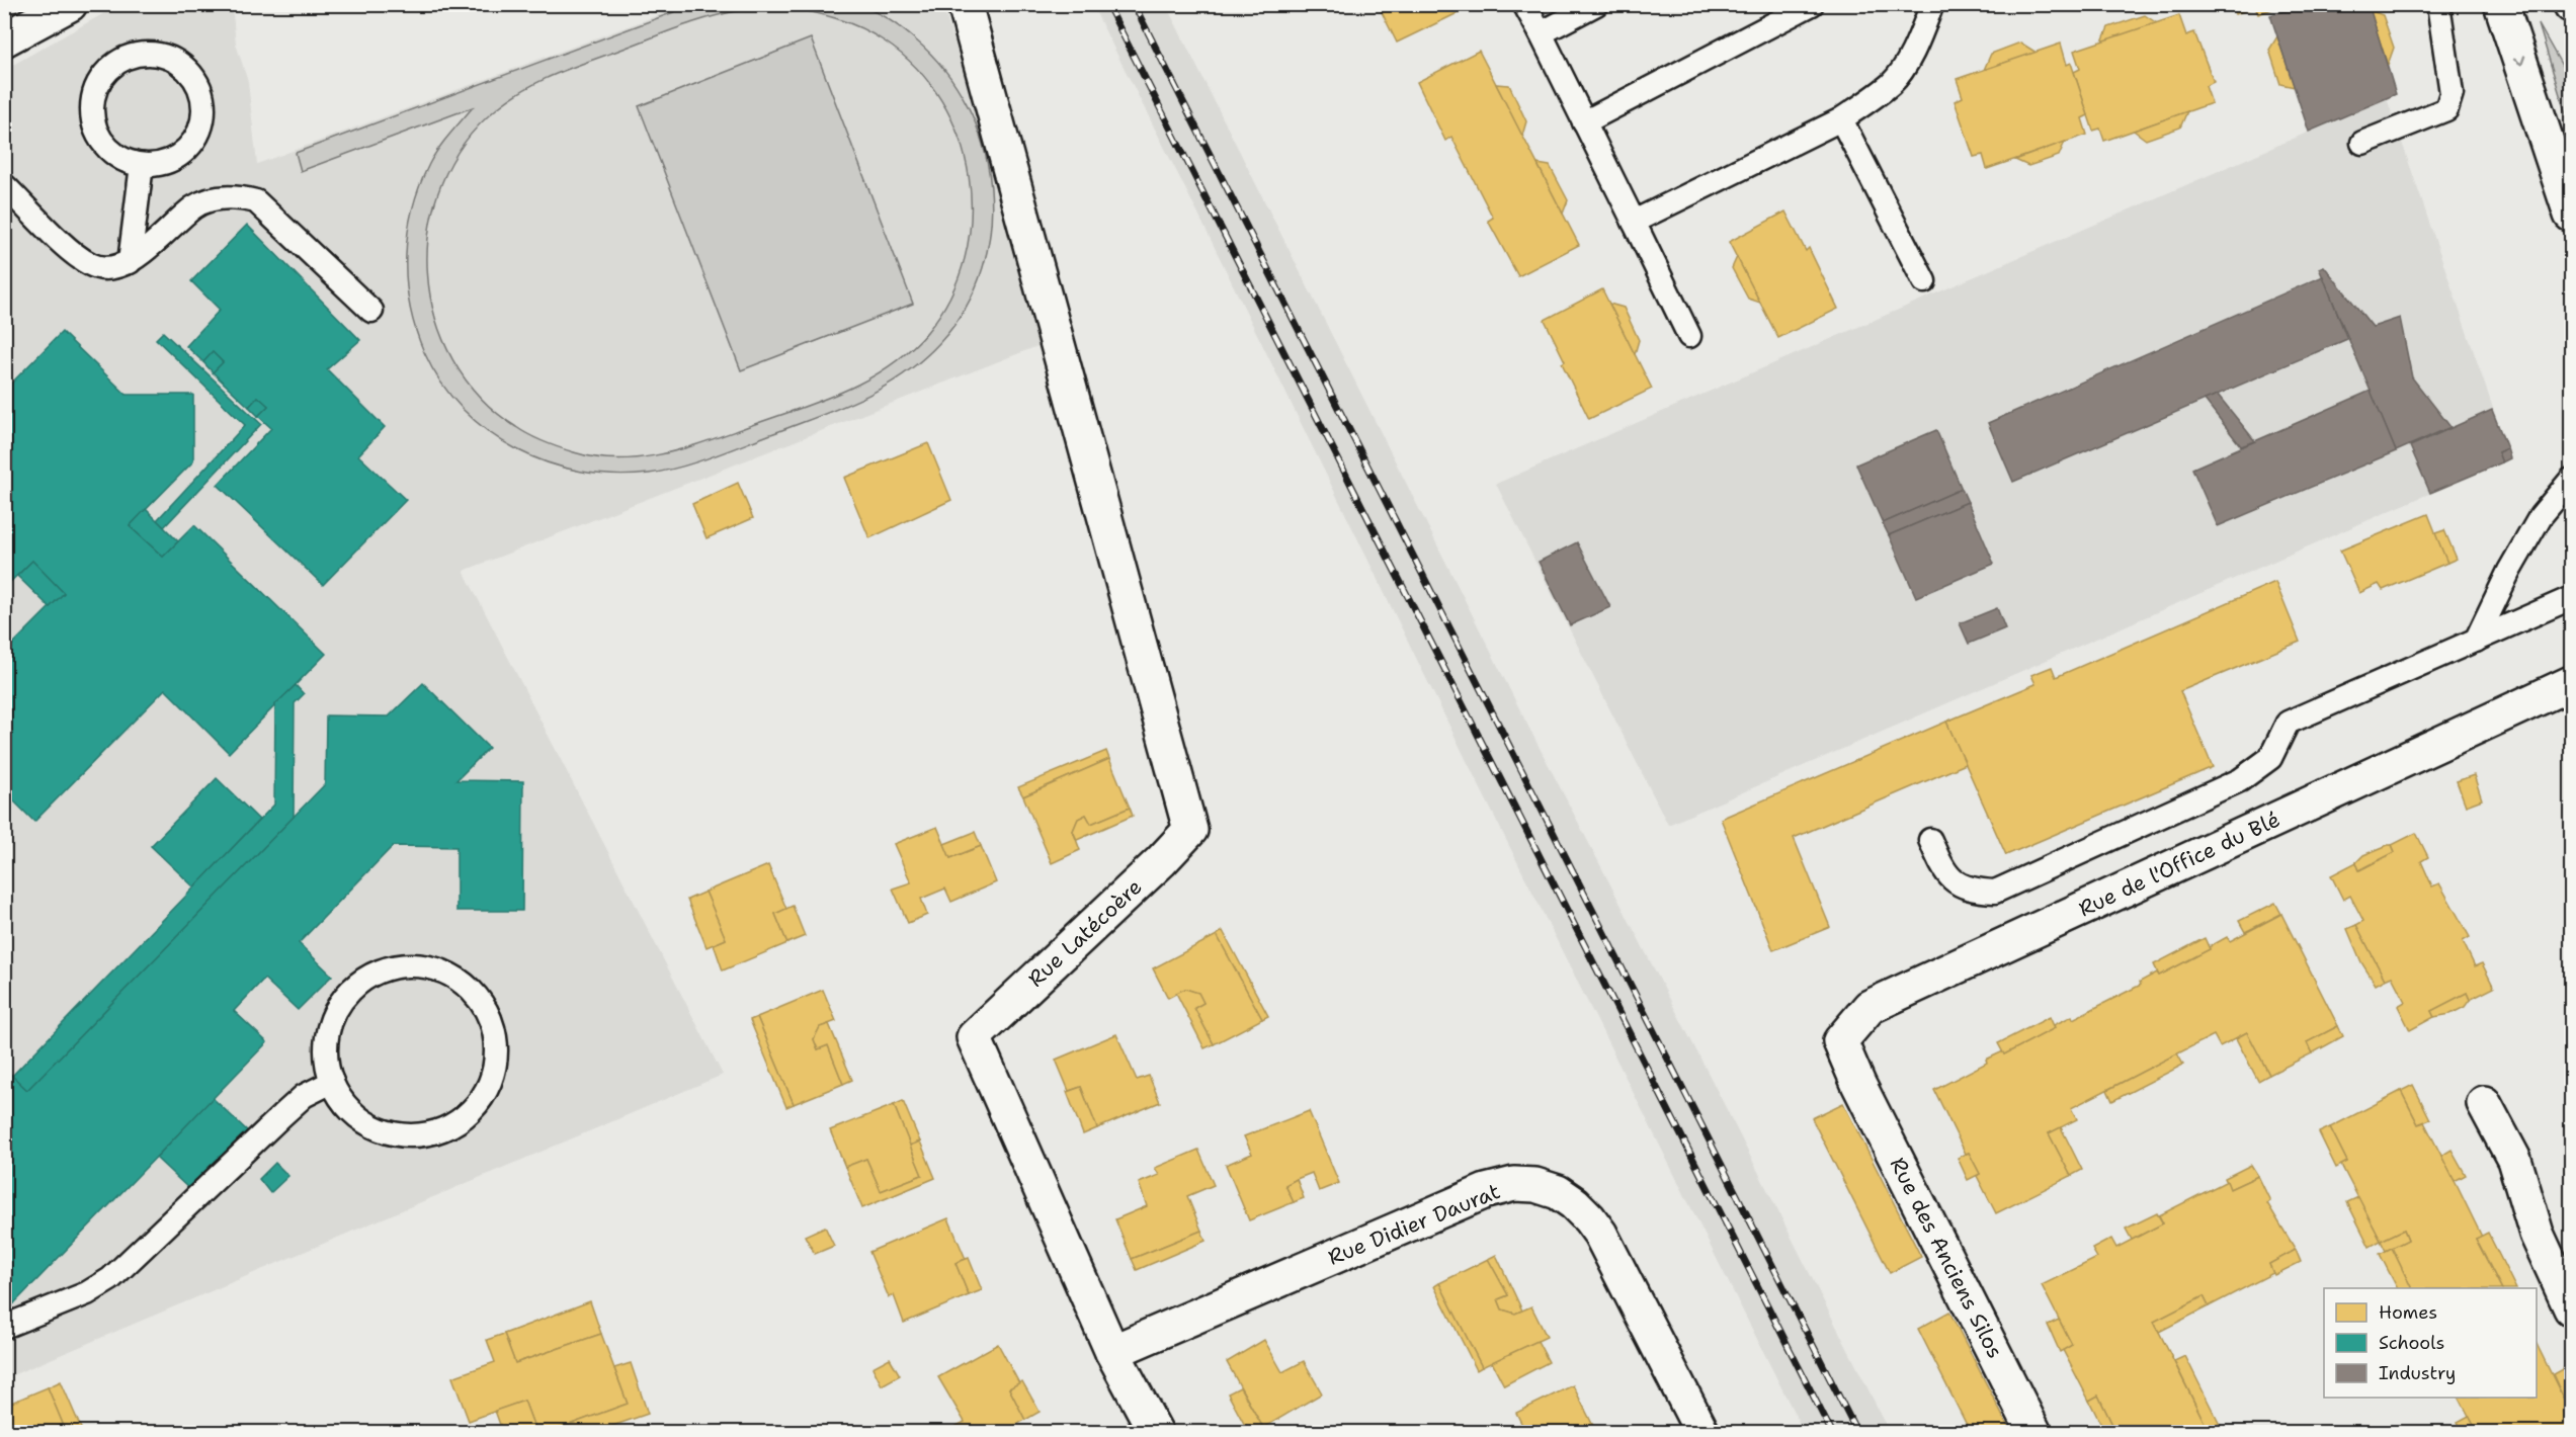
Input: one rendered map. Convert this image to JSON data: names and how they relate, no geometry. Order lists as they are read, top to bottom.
{
  "streets": {
    "street": [
      "Rue de l'Office du Blé",
      "Rue Latécoère",
      "Rue Didier Daurat",
      "Rue des Anciens Silos"
    ]
  },
  "crossings": [
    ["Rue de l'Office du Blé", "Rue des Anciens Silos"],
    ["Rue Latécoère", "Rue Didier Daurat"]
  ],
  "legend": ["Homes", "Schools", "Industry"]
}
